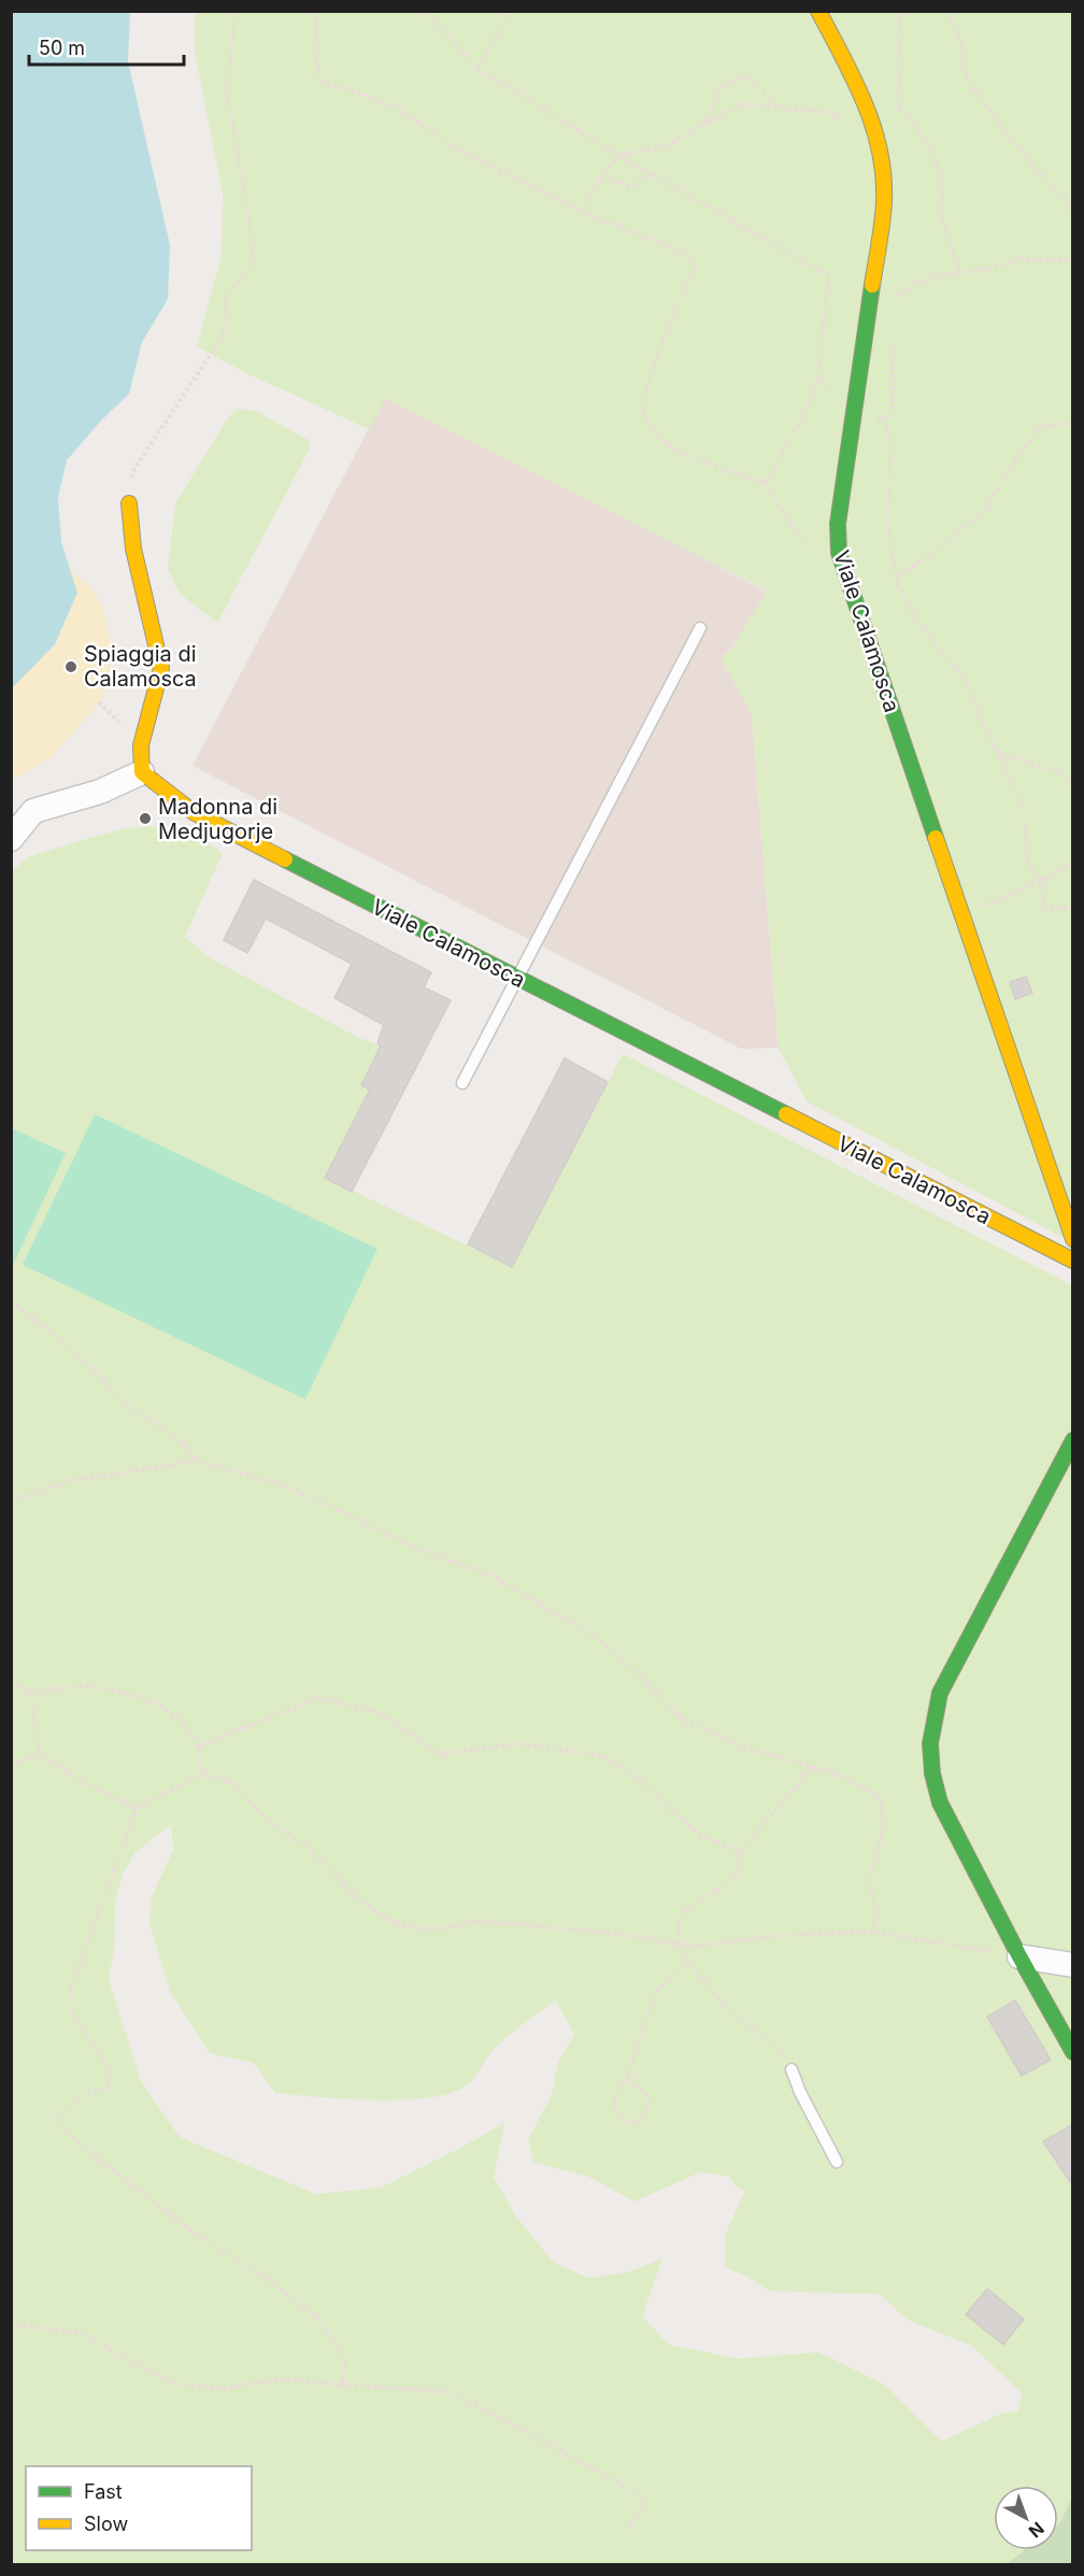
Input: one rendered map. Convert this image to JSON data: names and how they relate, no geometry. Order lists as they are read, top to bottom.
{
  "streets": {
    "street": ["Viale Calamosca"]
  },
  "places": ["Spiaggia di Calamosca", "Madonna di Medjugorje"],
  "legend": ["Fast", "Slow"],
  "scale_bar": "50 m",
  "north": "bottom right"
}
